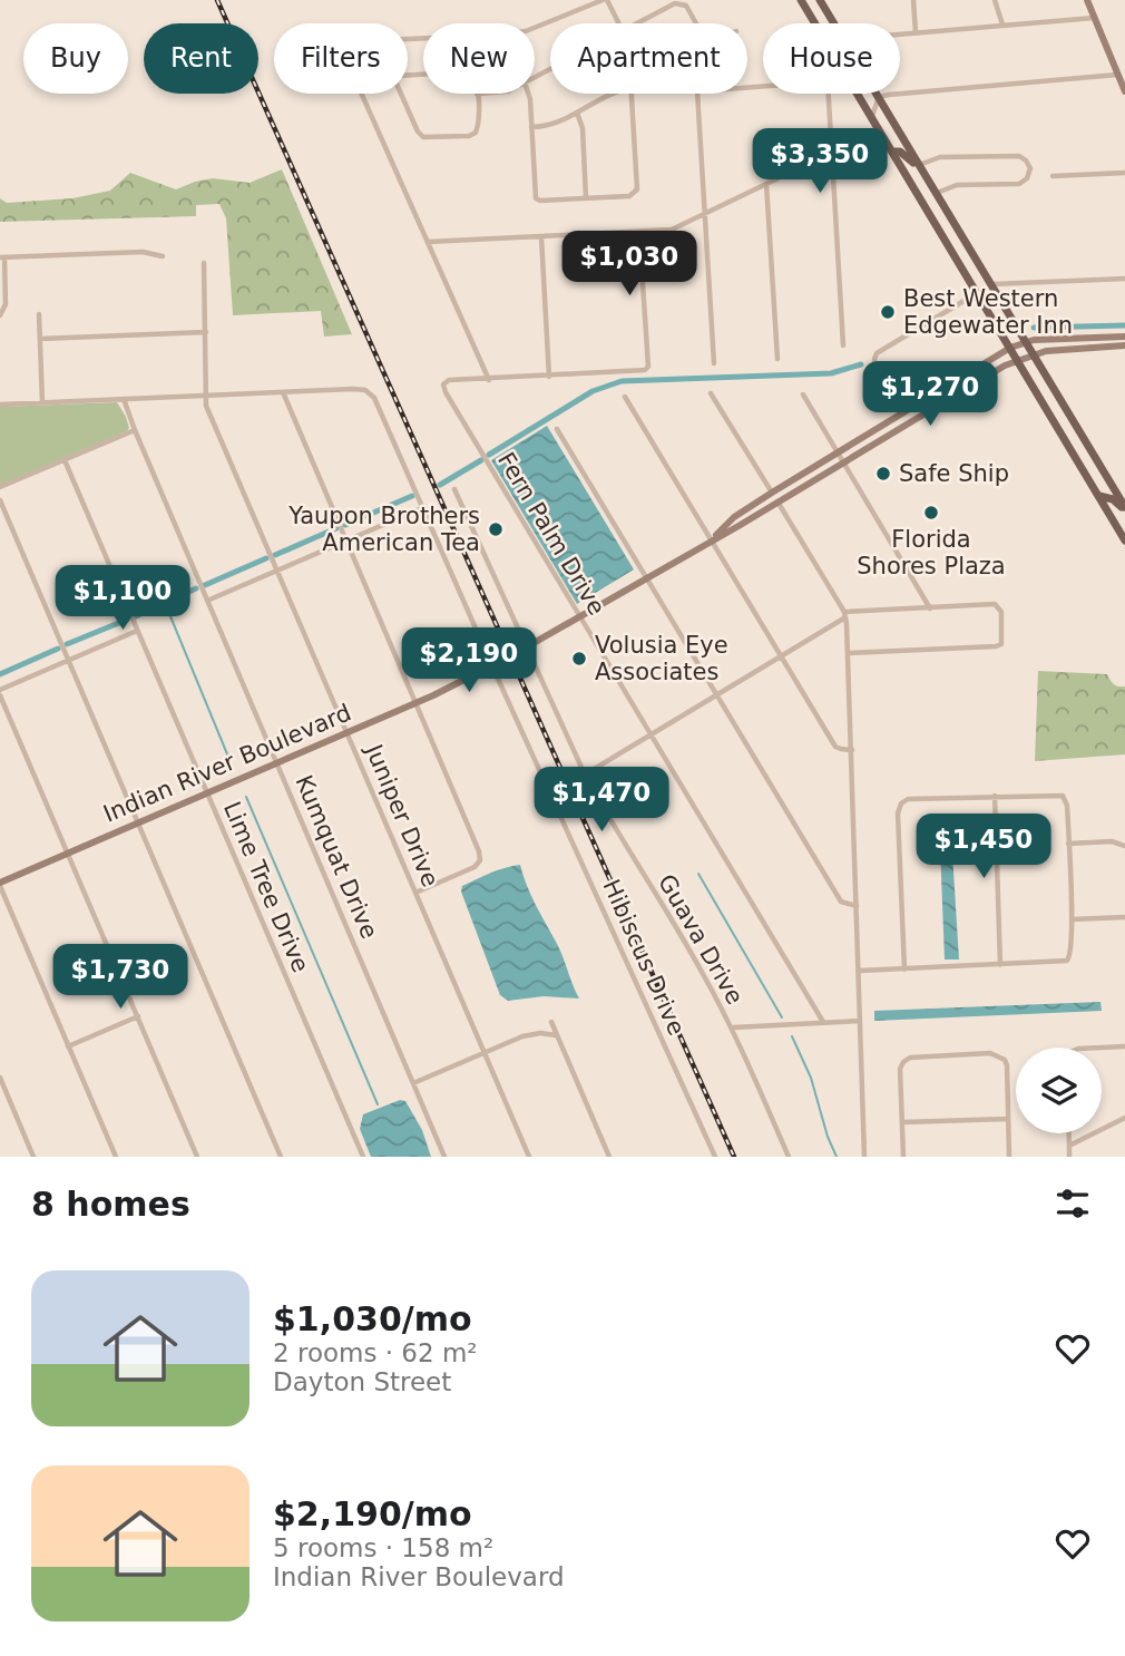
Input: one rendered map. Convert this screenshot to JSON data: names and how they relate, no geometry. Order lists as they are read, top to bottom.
{
  "streets": {
    "main road": ["Indian River Boulevard"],
    "street": [
      "Fern Palm Drive",
      "Juniper Drive",
      "Kumquat Drive",
      "Lime Tree Drive",
      "Guava Drive",
      "Hibiscus Drive"
    ]
  },
  "crossings": [
    ["Fern Palm Drive", "Indian River Boulevard"],
    ["Indian River Boulevard", "Juniper Drive"],
    ["Indian River Boulevard", "Kumquat Drive"],
    ["Indian River Boulevard", "Lime Tree Drive"],
    ["Indian River Boulevard", "Guava Drive"],
    ["Indian River Boulevard", "Hibiscus Drive"]
  ],
  "places": [
    "Best Western Edgewater Inn",
    "Safe Ship",
    "Florida Shores Plaza",
    "Yaupon Brothers American Tea",
    "Volusia Eye Associates"
  ],
  "page": {
    "chip": [
      "Buy",
      "Rent",
      "Filters",
      "New",
      "Apartment",
      "House"
    ],
    "price": [
      "$3,350",
      "$1,030",
      "$1,270",
      "$1,100",
      "$2,190",
      "$1,470",
      "$1,450",
      "$1,730"
    ],
    "heading": "8 homes",
    "list": [
      {
        "name": "$1,030/mo",
        "note": "2 rooms · 62 m² · Dayton Street"
      },
      {
        "name": "$2,190/mo",
        "note": "5 rooms · 158 m² · Indian River Boulevard"
      }
    ]
  }
}
